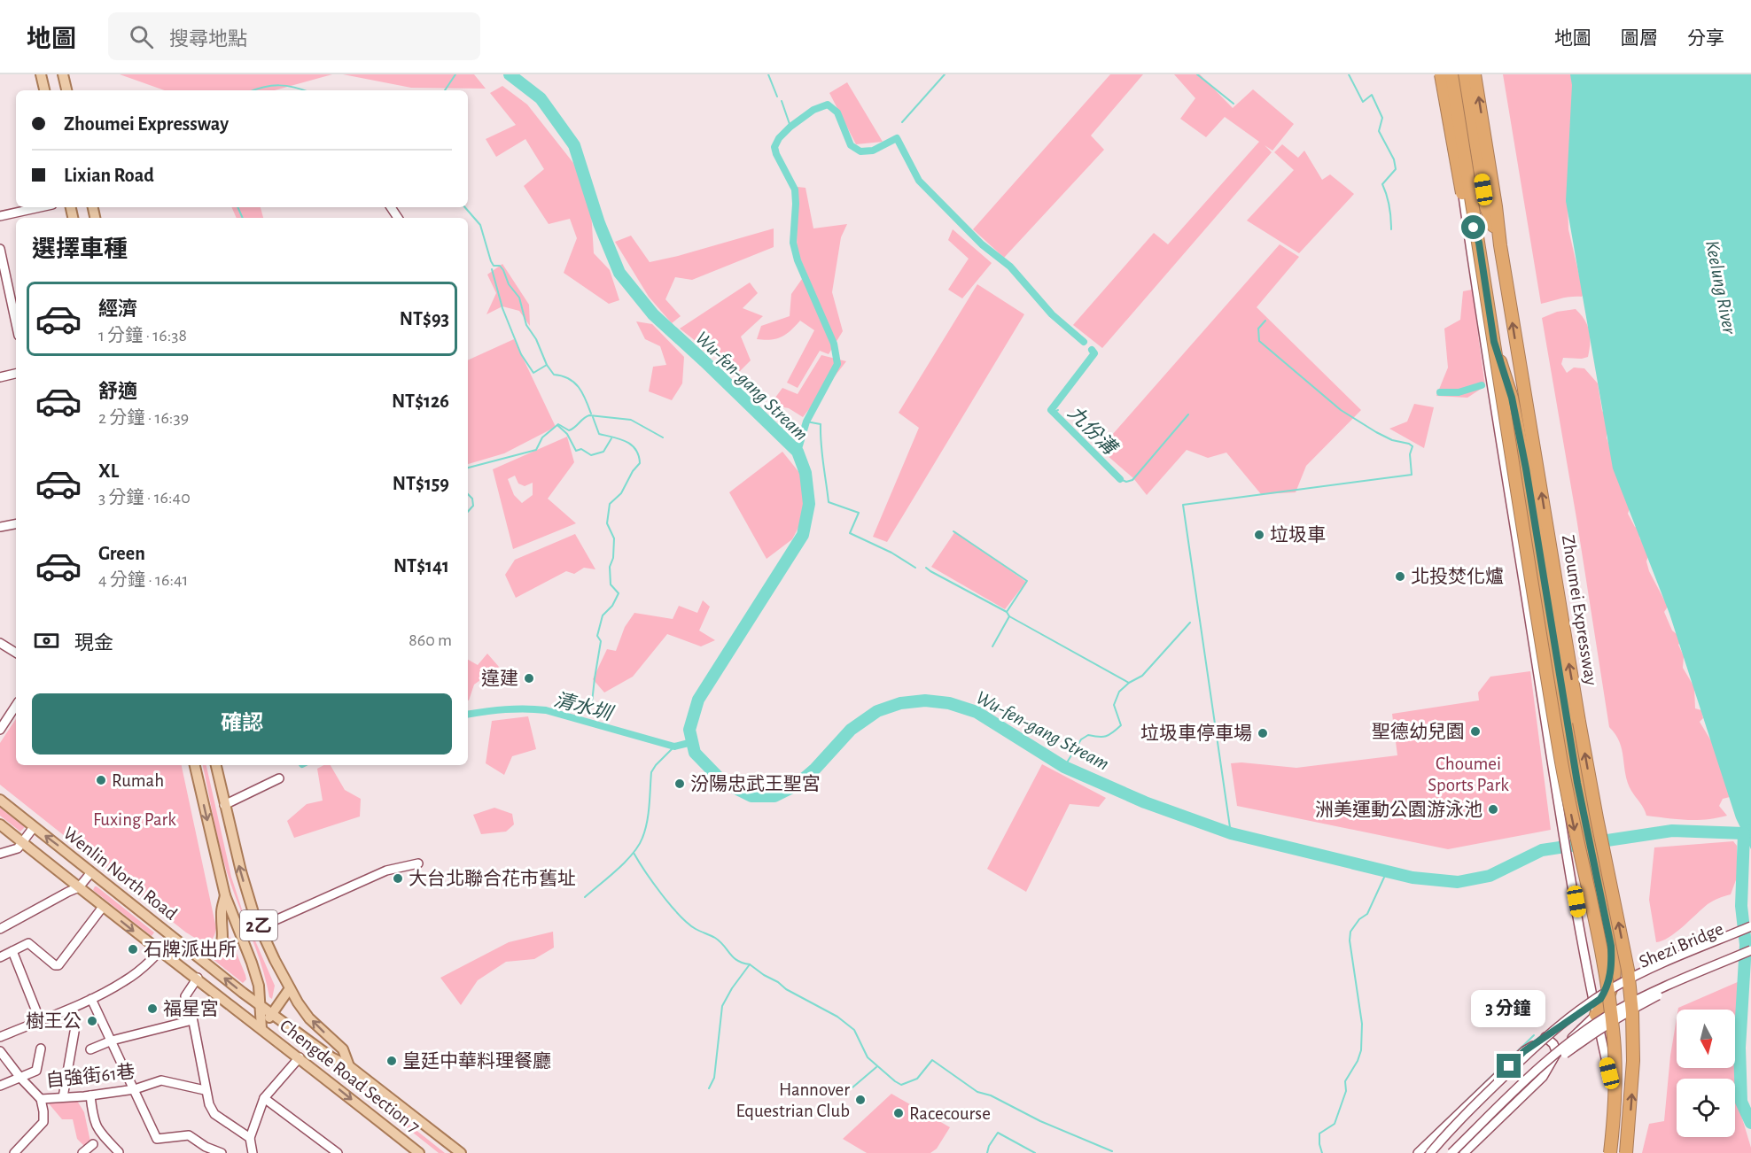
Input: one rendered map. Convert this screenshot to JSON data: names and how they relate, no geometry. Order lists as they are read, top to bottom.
{
  "streets": {
    "highway": ["Zhoumei Expressway"],
    "main road": ["Wenlin North Road", "2乙", "Chengde Road Section 7"],
    "street": ["Shezi Bridge", "自強街61巷"]
  },
  "crossings": [
    ["Wenlin North Road", "2乙"],
    ["Wenlin North Road", "Chengde Road Section 7"],
    ["2乙", "Chengde Road Section 7"]
  ],
  "water": [
    "Keelung River",
    "Wu-fen-gang Stream",
    "九份溝",
    "清水圳"
  ],
  "parks": ["Choumei Sports Park", "Fuxing Park"],
  "places": [
    "垃圾車",
    "北投焚化爐",
    "違建",
    "聖德幼兒園",
    "垃圾車停車場",
    "Rumah",
    "汾陽忠武王聖宮",
    "洲美運動公園游泳池",
    "大台北聯合花市舊址",
    "石牌派出所",
    "福星宮",
    "樹王公",
    "皇廷中華料理餐廳",
    "Hannover Equestrian Club",
    "Racecourse"
  ],
  "north": "bottom",
  "page": {
    "header": "地圖",
    "search": "搜尋地點",
    "nav": ["地圖", "圖層", "分享"],
    "banner": ["Zhoumei Expressway", "Lixian Road"],
    "heading": "選擇車種",
    "list": [
      {
        "name": "經濟",
        "note": "1 分鐘 · 16:38",
        "value": "NT$93"
      },
      {
        "name": "舒適",
        "note": "2 分鐘 · 16:39",
        "value": "NT$126"
      },
      {
        "name": "XL",
        "note": "3 分鐘 · 16:40",
        "value": "NT$159"
      },
      {
        "name": "Green",
        "note": "4 分鐘 · 16:41",
        "value": "NT$141"
      }
    ],
    "pay": ["現金", "860 m"],
    "buttons": "確認",
    "bubble": "3 分鐘"
  }
}
